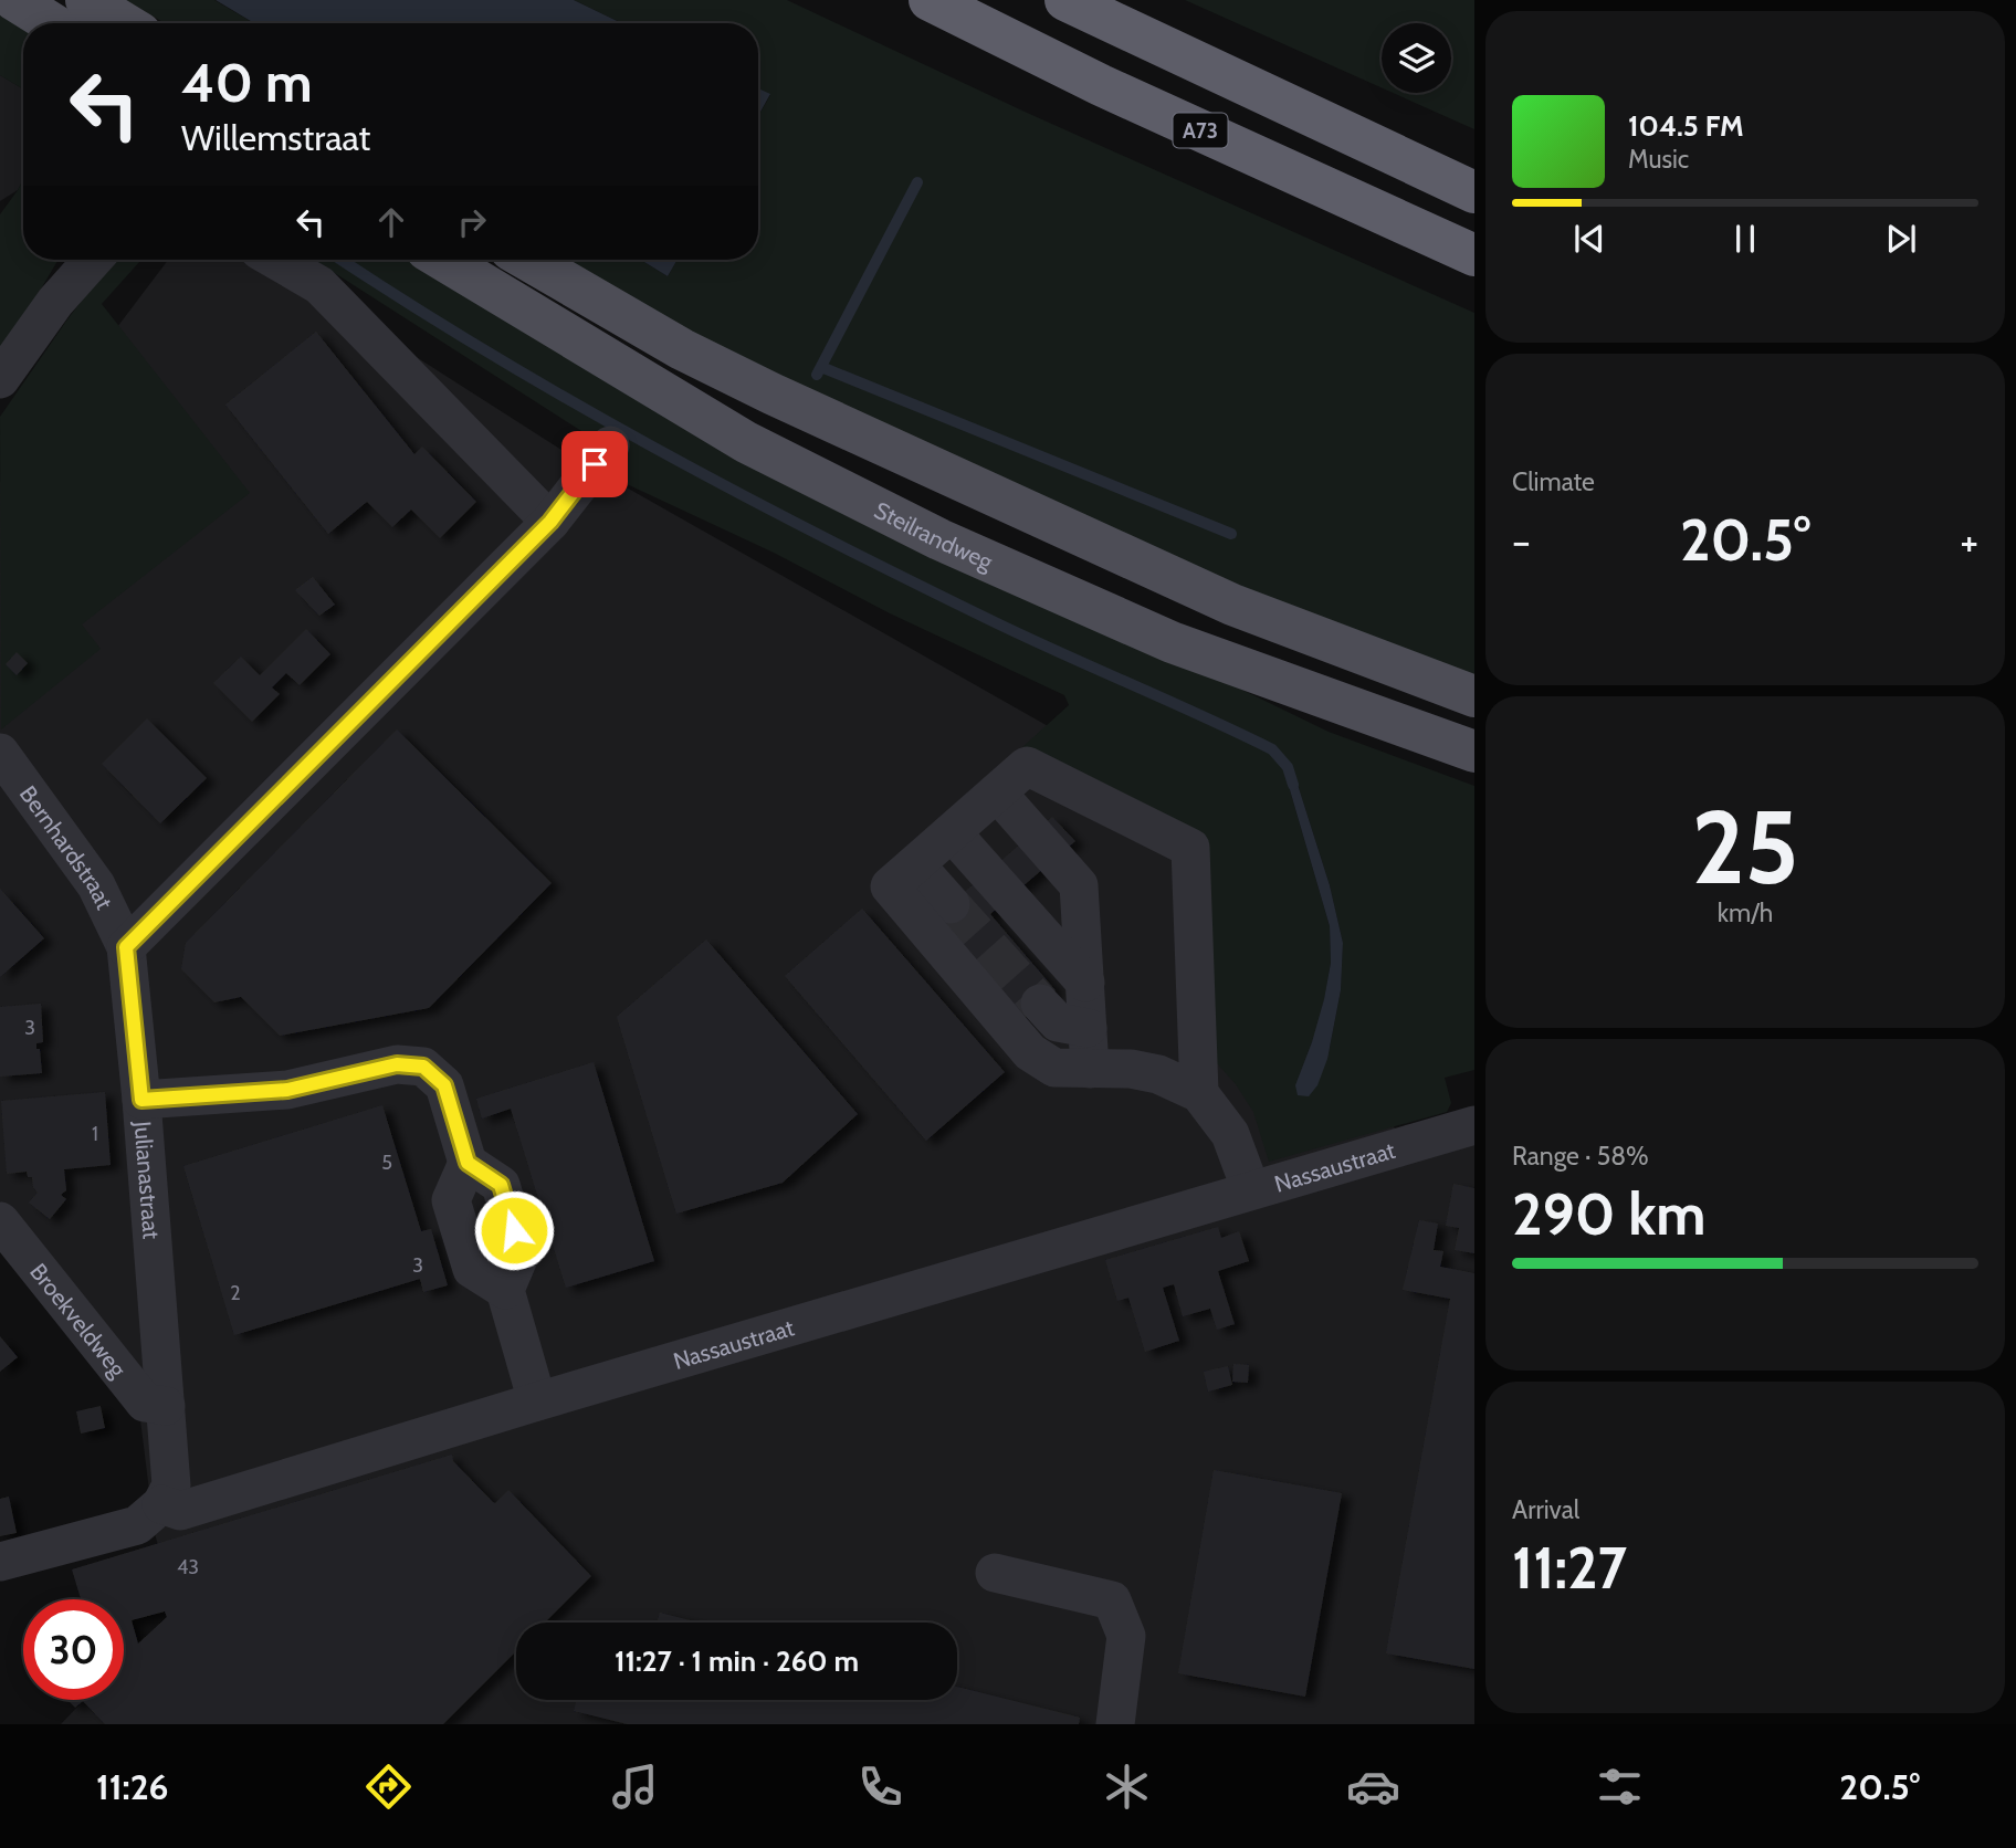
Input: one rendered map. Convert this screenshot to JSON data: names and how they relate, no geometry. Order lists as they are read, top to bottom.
{
  "streets": {
    "highway": ["A73"],
    "main road": ["Steilrandweg"],
    "street": [
      "Bernhardstraat",
      "Nassaustraat",
      "Julianastraat",
      "Broekveldweg"
    ]
  },
  "crossings": [
    ["Bernhardstraat", "Julianastraat"],
    ["Nassaustraat", "Julianastraat"],
    ["Julianastraat", "Broekveldweg"]
  ],
  "house_numbers": [
    "3",
    "1",
    "5",
    "3",
    "2",
    "43"
  ],
  "page": {
    "turn": ["40 m", "Willemstraat"],
    "song": ["104.5 FM", "Music"],
    "tile": [
      "Climate",
      ["25", "km/h"],
      ["Range · 58%", "290 km"],
      ["Arrival", "11:27"]
    ],
    "heat": ["−", "20.5°", "+"],
    "limit": "30",
    "trip": "11:27 · 1 min · 260 m",
    "tabs": ["11:26", "20.5°"]
  }
}
